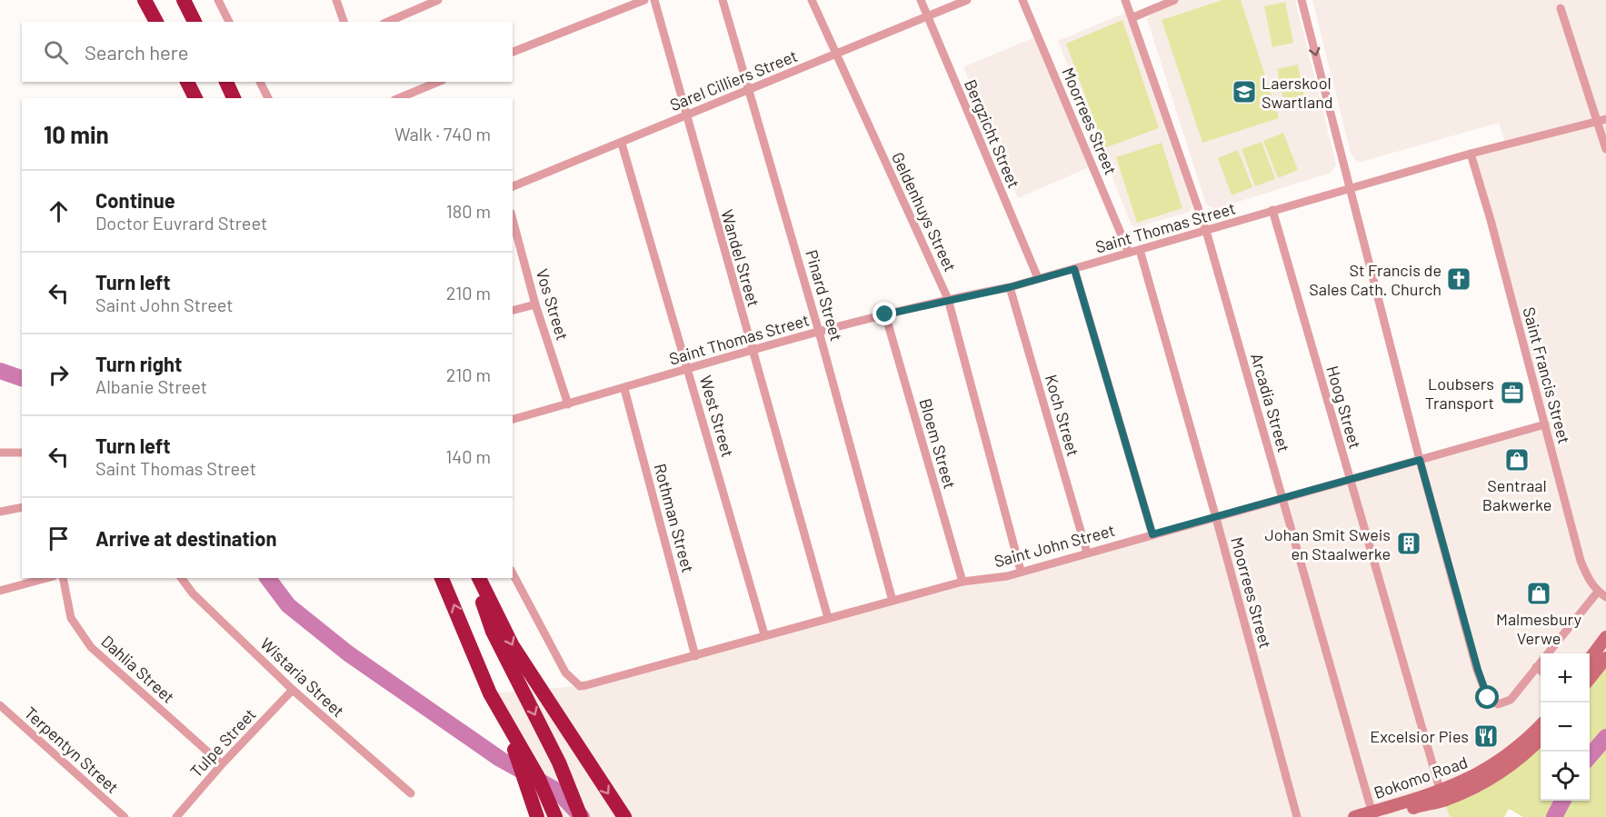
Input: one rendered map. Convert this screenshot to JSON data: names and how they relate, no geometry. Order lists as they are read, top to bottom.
{
  "streets": {
    "main road": ["Bokomo Road"],
    "street": [
      "Sarel Cilliers Street",
      "Moorrees Street",
      "Bergzicht Street",
      "Geldenhuys Street",
      "Saint Thomas Street",
      "Wandel Street",
      "Pinard Street",
      "Vos Street",
      "Saint Francis Street",
      "Arcadia Street",
      "Hoog Street",
      "Koch Street",
      "West Street",
      "Bloem Street",
      "Rothman Street",
      "Saint John Street",
      "Dahlia Street",
      "Wistaria Street",
      "Tulpe Street",
      "Terpentyn Street"
    ]
  },
  "crossings": [
    ["Sarel Cilliers Street", "Bergzicht Street"],
    ["Sarel Cilliers Street", "Geldenhuys Street"],
    ["Sarel Cilliers Street", "Wandel Street"],
    ["Sarel Cilliers Street", "Pinard Street"],
    ["Sarel Cilliers Street", "West Street"],
    ["Moorrees Street", "Saint Thomas Street"],
    ["Moorrees Street", "Saint John Street"],
    ["Bergzicht Street", "Saint Thomas Street"],
    ["Geldenhuys Street", "Saint Thomas Street"],
    ["Geldenhuys Street", "Saint John Street"],
    ["Saint Thomas Street", "Wandel Street"],
    ["Saint Thomas Street", "Pinard Street"],
    ["Saint Thomas Street", "Vos Street"],
    ["Saint Thomas Street", "Saint Francis Street"],
    ["Saint Thomas Street", "Arcadia Street"],
    ["Saint Thomas Street", "Hoog Street"],
    ["Saint Thomas Street", "Koch Street"],
    ["Saint Thomas Street", "West Street"],
    ["Saint Thomas Street", "Bloem Street"],
    ["Saint Thomas Street", "Rothman Street"],
    ["Wandel Street", "Saint John Street"],
    ["Pinard Street", "Saint John Street"],
    ["Saint Francis Street", "Saint John Street"],
    ["Arcadia Street", "Saint John Street"],
    ["Arcadia Street", "Bokomo Road"],
    ["Hoog Street", "Saint John Street"],
    ["Hoog Street", "Bokomo Road"],
    ["Koch Street", "Saint John Street"],
    ["West Street", "Saint John Street"],
    ["Bloem Street", "Saint John Street"],
    ["Rothman Street", "Saint John Street"],
    ["Dahlia Street", "Tulpe Street"],
    ["Wistaria Street", "Tulpe Street"]
  ],
  "places": {
    "school or university": ["Laerskool Swartland"],
    "church": ["St Francis de Sales Cath. Church"],
    "office": ["Loubsers Transport"],
    "shop": ["Sentraal Bakwerke", "Malmesbury Verwe"],
    "building": ["Johan Smit Sweis en Staalwerke"],
    "restaurant": ["Excelsior Pies"]
  },
  "page": {
    "search": "Search here",
    "heading": ["10 min", "Walk · 740 m"],
    "list": [
      ["Continue", "Doctor Euvrard Street", "180 m"],
      ["Turn left", "Saint John Street", "210 m"],
      ["Turn right", "Albanie Street", "210 m"],
      ["Turn left", "Saint Thomas Street", "140 m"],
      "Arrive at destination"
    ],
    "map_buttons": ["+", "−"]
  }
}
